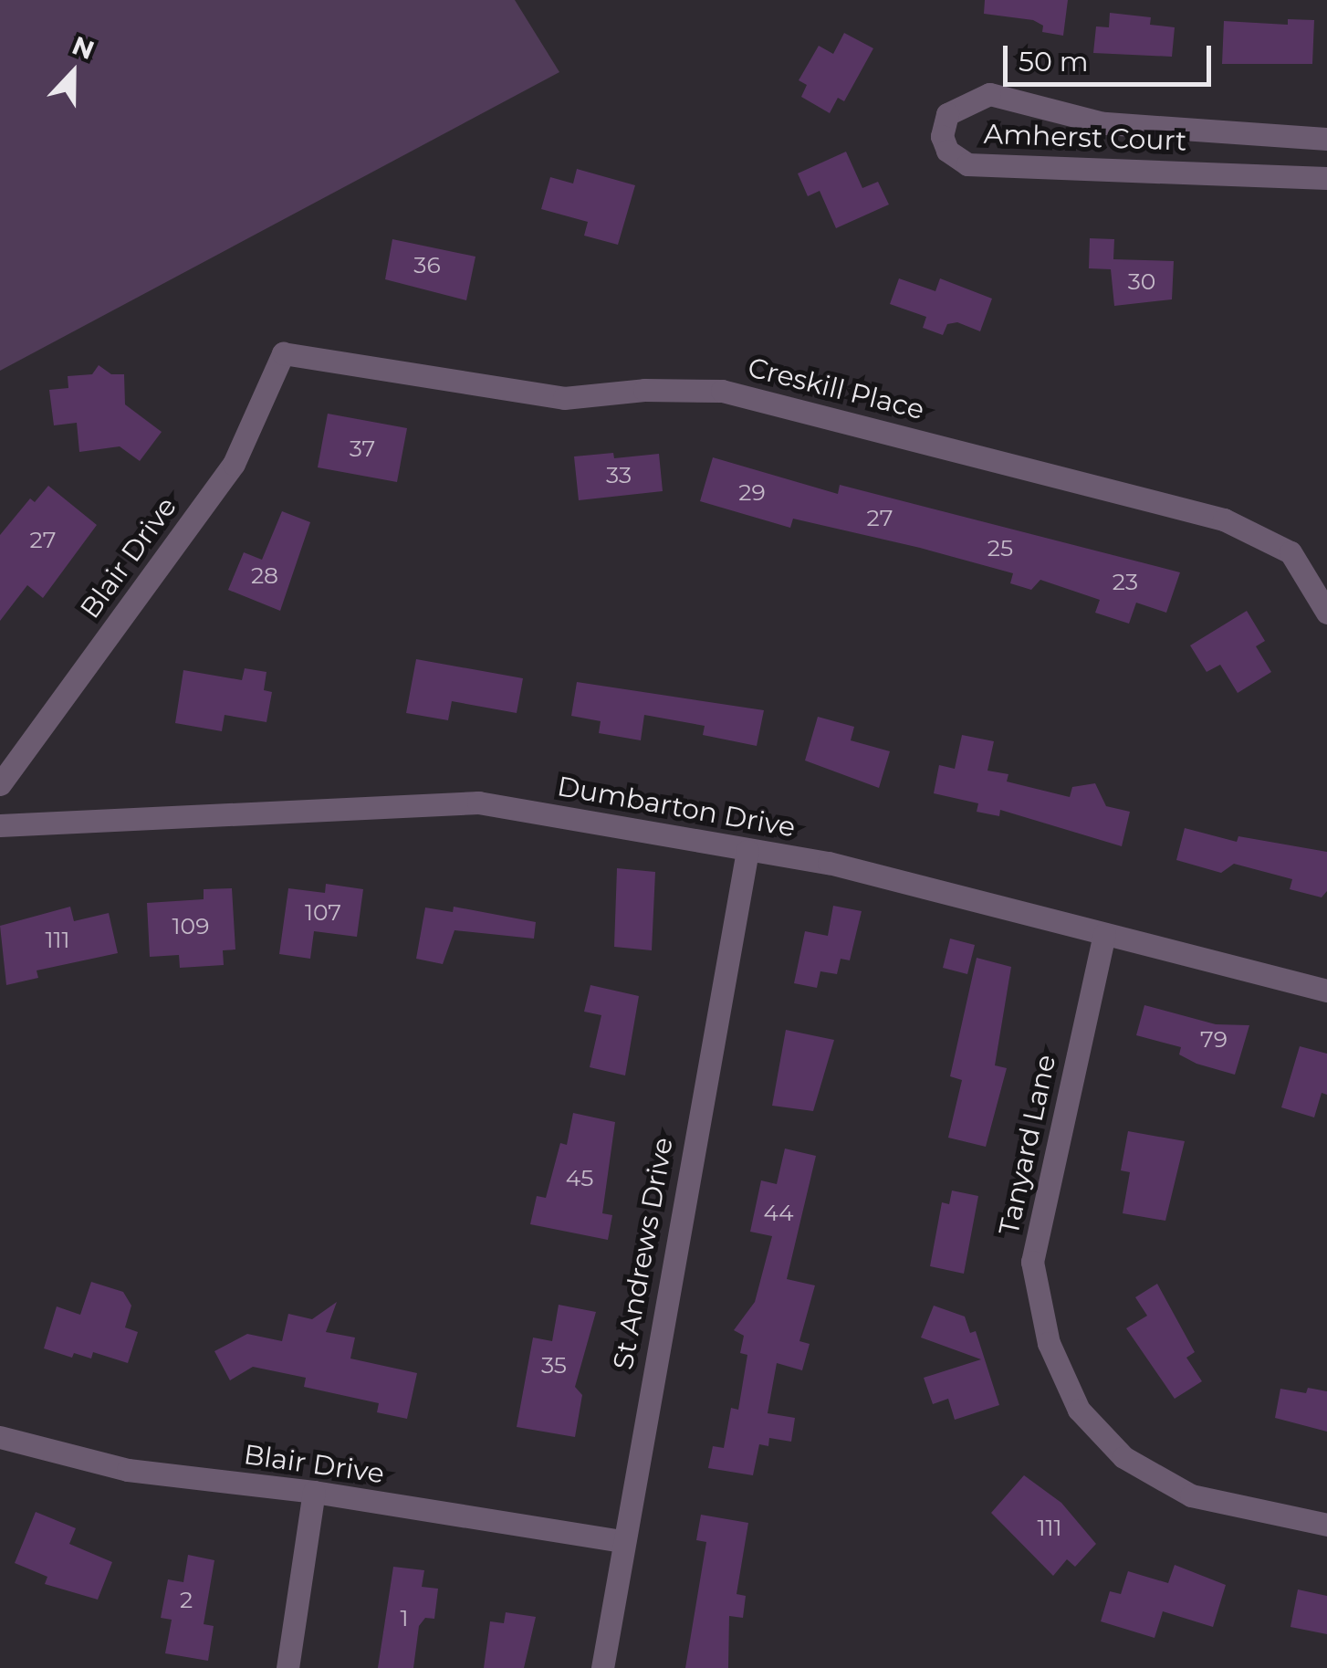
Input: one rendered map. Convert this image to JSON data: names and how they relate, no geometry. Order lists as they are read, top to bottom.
{
  "streets": {
    "street": [
      "Amherst Court",
      "Creskill Place",
      "Blair Drive",
      "Dumbarton Drive",
      "Tanyard Lane",
      "St Andrews Drive"
    ]
  },
  "crossings": [
    ["Creskill Place", "Blair Drive"],
    ["Blair Drive", "St Andrews Drive"],
    ["Dumbarton Drive", "Tanyard Lane"],
    ["Dumbarton Drive", "St Andrews Drive"]
  ],
  "house_numbers": [
    "36",
    "30",
    "37",
    "33",
    "29",
    "27",
    "27",
    "25",
    "28",
    "23",
    "107",
    "109",
    "111",
    "79",
    "45",
    "44",
    "35",
    "111",
    "2",
    "1"
  ],
  "scale_bar": "50 m",
  "north": "top"
}
